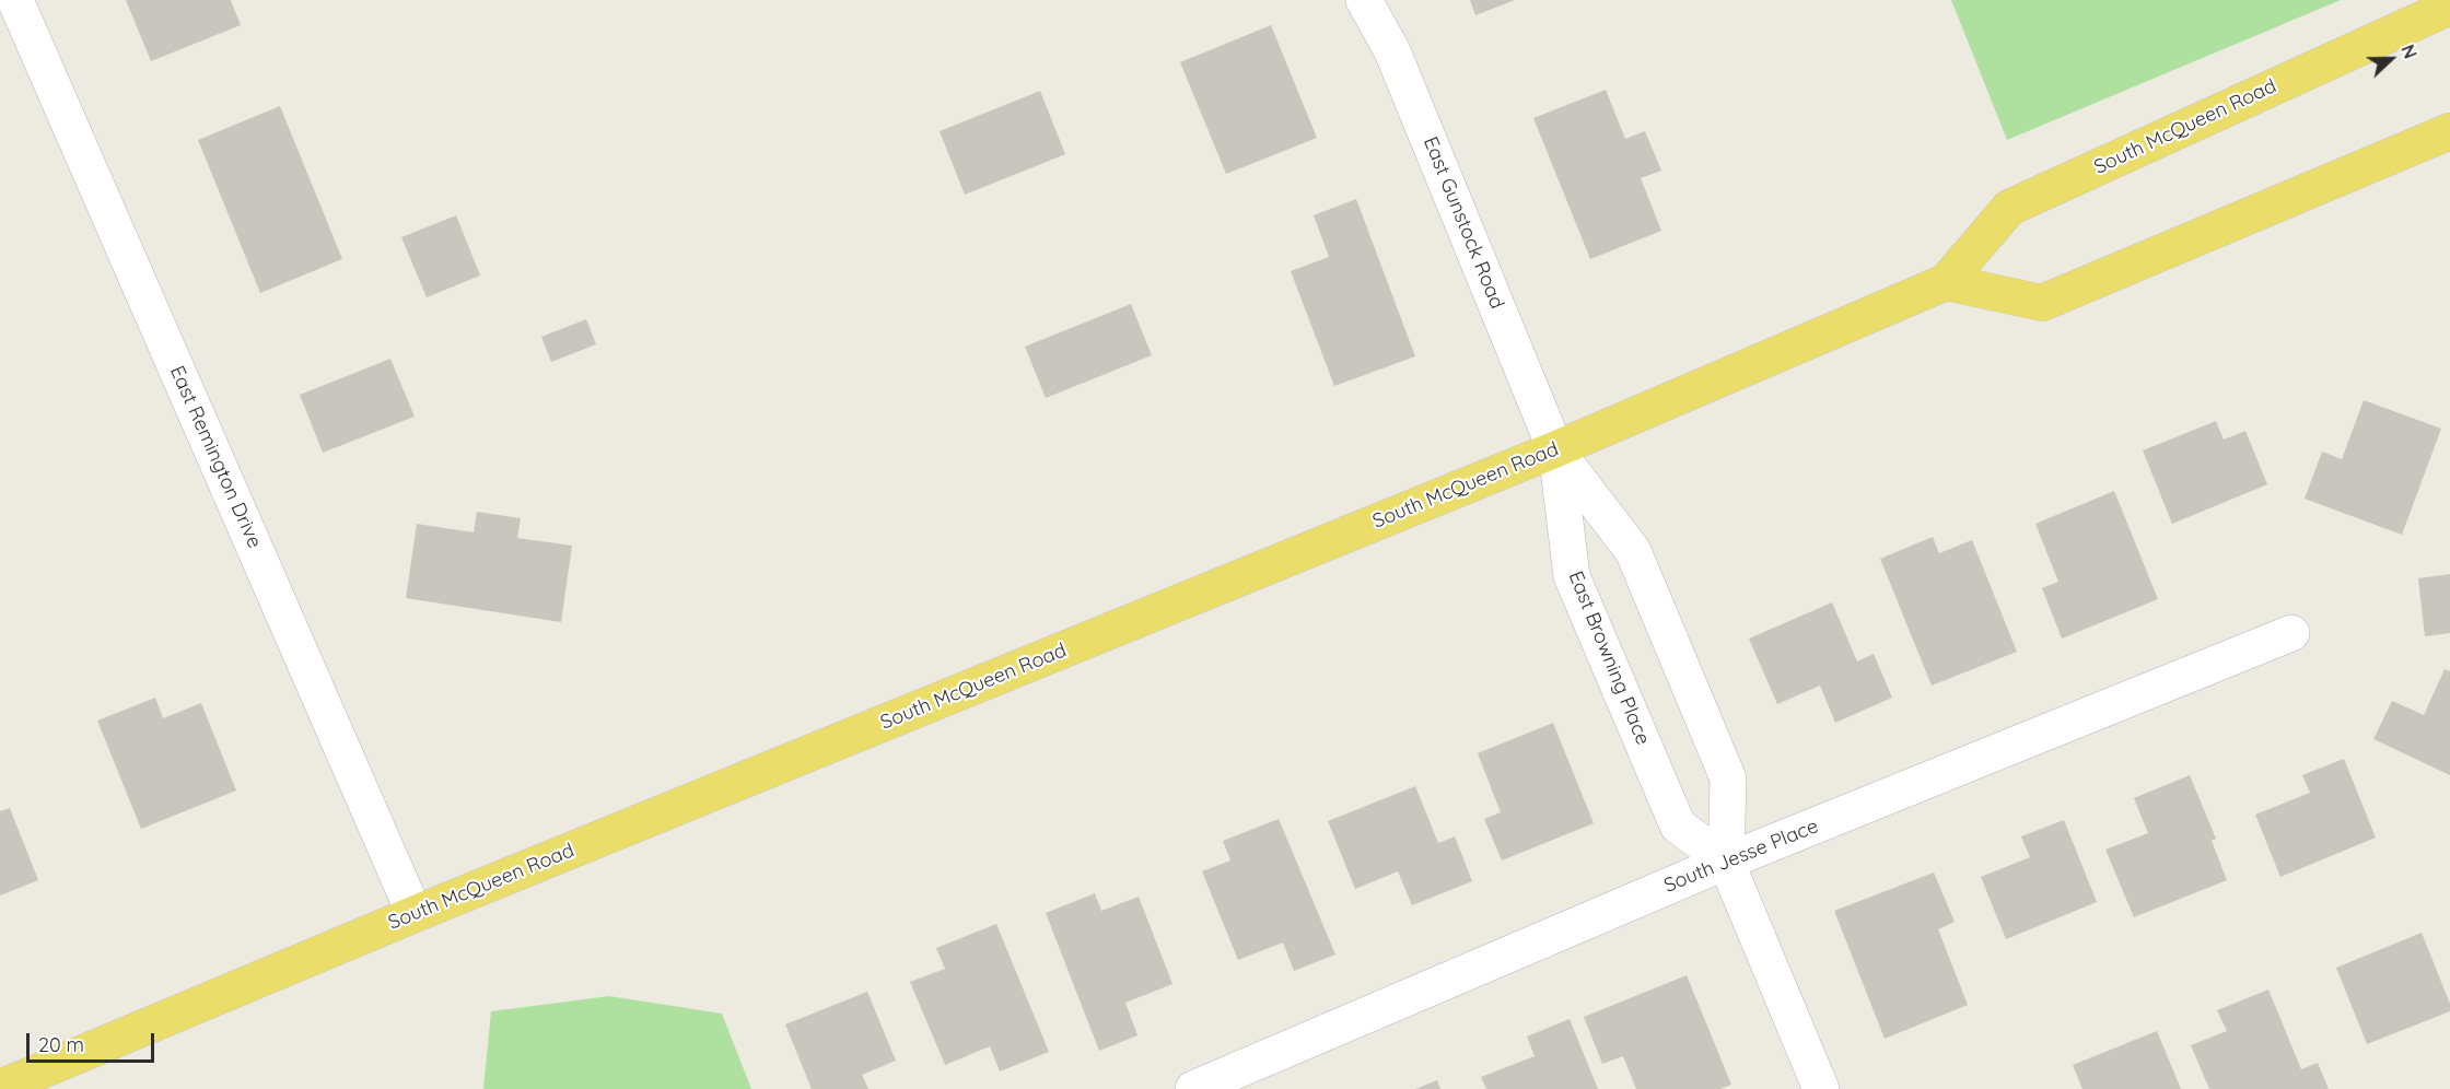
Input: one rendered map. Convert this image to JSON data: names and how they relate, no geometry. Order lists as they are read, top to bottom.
{
  "streets": {
    "main road": ["South McQueen Road"],
    "street": [
      "East Gunstock Road",
      "East Remington Drive",
      "East Browning Place",
      "South Jesse Place"
    ]
  },
  "crossings": [
    ["South McQueen Road", "East Gunstock Road"],
    ["South McQueen Road", "East Remington Drive"],
    ["South McQueen Road", "East Browning Place"],
    ["East Gunstock Road", "East Browning Place"],
    ["East Browning Place", "South Jesse Place"]
  ],
  "scale_bar": "20 m",
  "north": "right"
}
